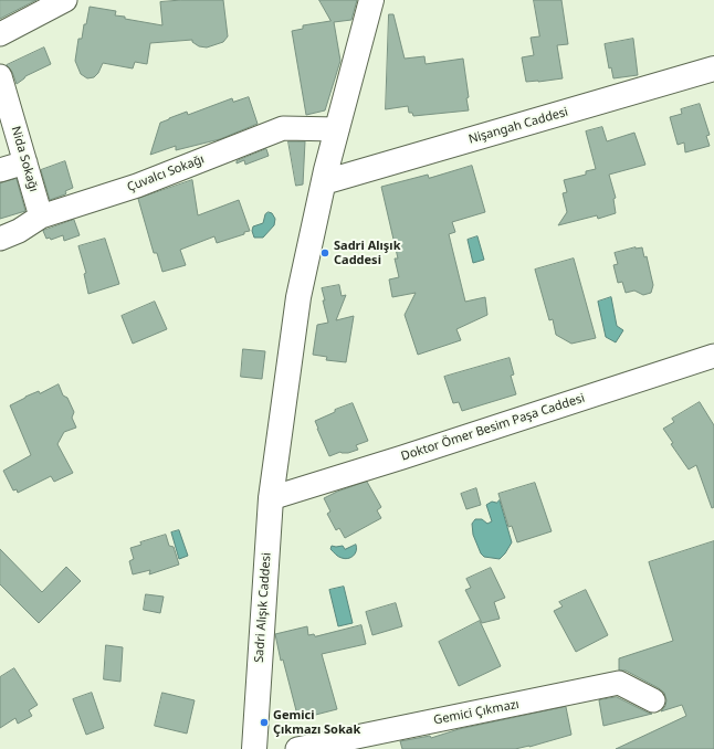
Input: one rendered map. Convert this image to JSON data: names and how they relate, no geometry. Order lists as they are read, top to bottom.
{
  "streets": {
    "street": [
      "Nişangah Caddesi",
      "Nida Sokağı",
      "Çuvalcı Sokağı",
      "Doktor Ömer Besim Paşa Caddesi",
      "Sadri Alışık Caddesi",
      "Gemici Çıkmazı"
    ]
  },
  "crossings": [
    ["Nişangah Caddesi", "Sadri Alışık Caddesi"],
    ["Nida Sokağı", "Çuvalcı Sokağı"],
    ["Çuvalcı Sokağı", "Sadri Alışık Caddesi"],
    ["Doktor Ömer Besim Paşa Caddesi", "Sadri Alışık Caddesi"]
  ],
  "places": ["Sadri Alışık Caddesi", "Gemici Çıkmazı Sokak"]
}
